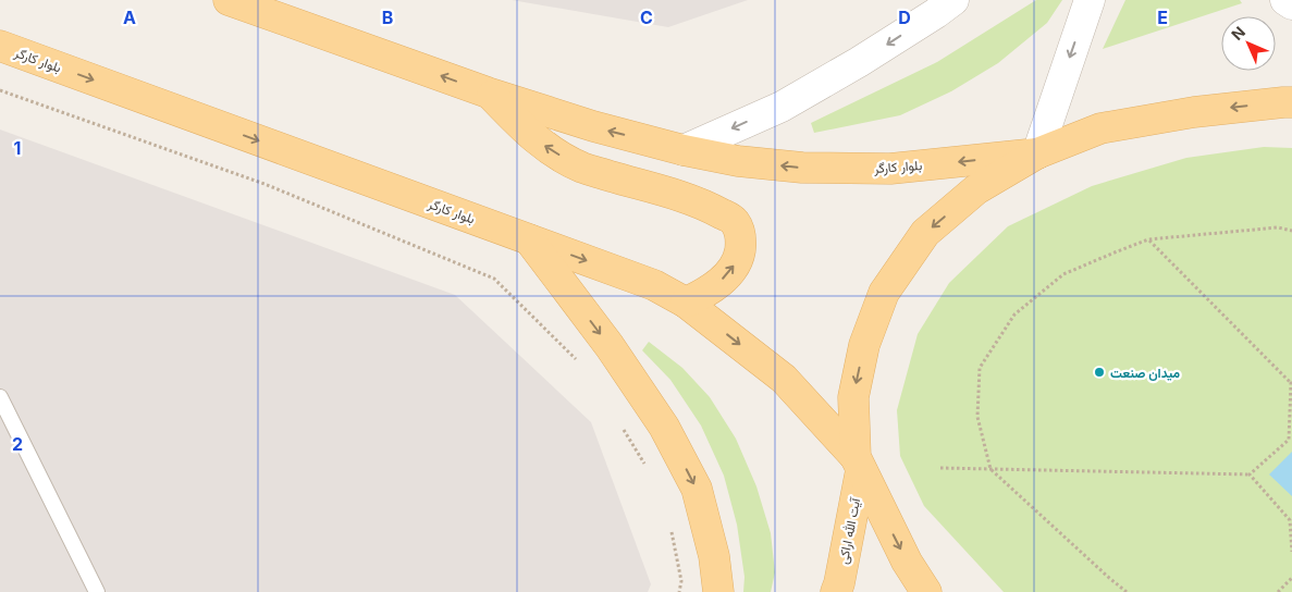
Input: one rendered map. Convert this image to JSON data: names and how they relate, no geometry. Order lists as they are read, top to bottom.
{
  "streets": {
    "main road": ["بلوار کارگر", "آیت الله اراکی"]
  },
  "crossings": [
    ["بلوار کارگر", "آیت الله اراکی"]
  ],
  "places": ["میدان صنعت"],
  "north": "top left",
  "grid": {
    "columns": [
      "A",
      "B",
      "C",
      "D",
      "E"
    ],
    "rows": ["1", "2"]
  }
}
